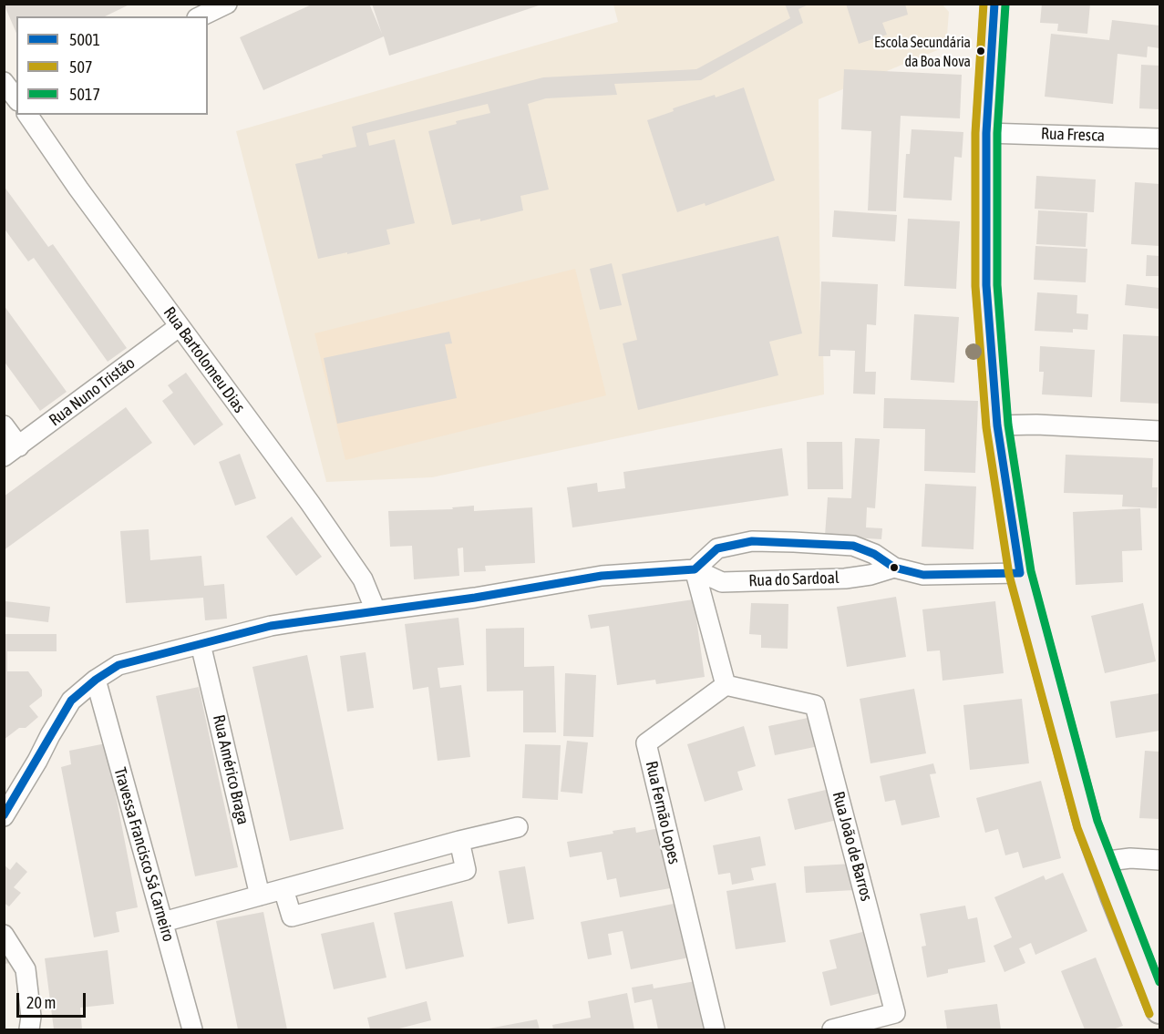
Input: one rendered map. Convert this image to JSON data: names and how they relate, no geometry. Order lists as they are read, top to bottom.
{
  "streets": {
    "street": [
      "Rua Fresca",
      "Rua Bartolomeu Dias",
      "Rua Nuno Tristão",
      "Rua do Sardoal",
      "Rua Américo Braga",
      "Rua Fernão Lopes",
      "Rua João de Barros",
      "Travessa Francisco Sá Carneiro"
    ]
  },
  "crossings": [
    ["Rua Bartolomeu Dias", "Rua Nuno Tristão"],
    ["Rua Bartolomeu Dias", "Rua do Sardoal"],
    ["Rua do Sardoal", "Rua Américo Braga"],
    ["Rua do Sardoal", "Travessa Francisco Sá Carneiro"],
    ["Rua Fernão Lopes", "Rua João de Barros"]
  ],
  "places": ["Escola Secundária da Boa Nova"],
  "lines": ["transit line 5001", "transit line 507", "transit line 5017"],
  "legend": ["5001", "507", "5017"],
  "scale_bar": "20 m"
}
